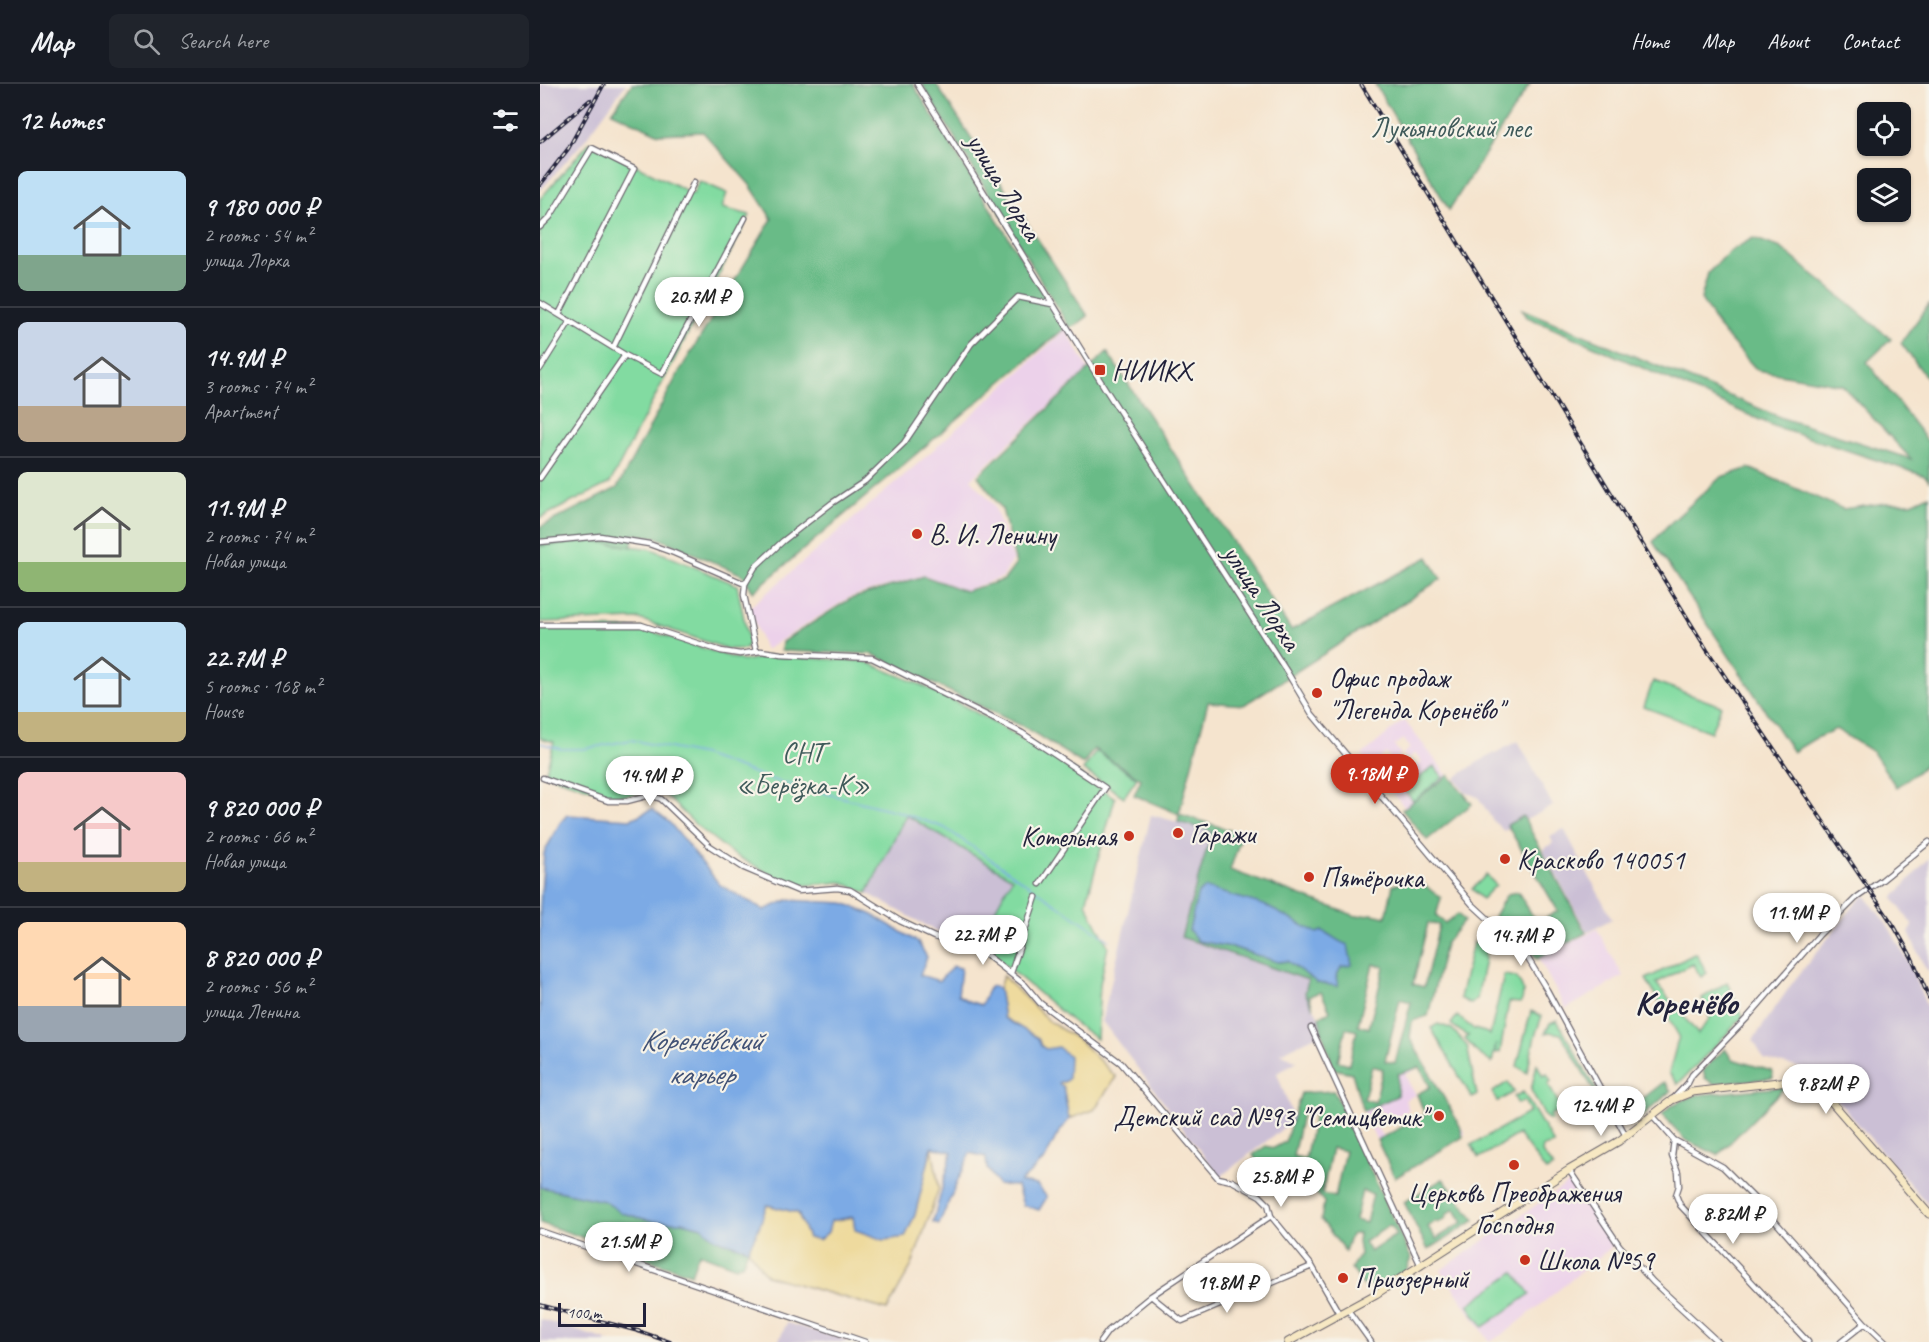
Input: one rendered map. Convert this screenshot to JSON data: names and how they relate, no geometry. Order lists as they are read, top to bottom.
{
  "streets": {
    "street": ["улица Лорха"]
  },
  "districts": ["Коренёво"],
  "water": ["Коренёвский карьер"],
  "parks": ["Лукьяновский лес", "СНТ «Берёзка-К»"],
  "places": {
    "transit": ["НИИКХ"],
    "other": [
      "В. И. Ленину",
      "Офис продаж \"Легенда Коренёво\"",
      "Гаражи",
      "Котельная",
      "Красково 140051",
      "Пятёрочка",
      "Детский сад №93 \"Семицветик\"",
      "Церковь Преображения Господня",
      "Школа №59",
      "Приозерный"
    ]
  },
  "scale_bar": "100 m",
  "page": {
    "header": "Map",
    "search": "Search here",
    "nav": [
      "Home",
      "Map",
      "About",
      "Contact"
    ],
    "heading": "12 homes",
    "list": [
      {
        "name": "9 180 000 ₽",
        "note": "2 rooms · 54 m² · улица Лорха"
      },
      {
        "name": "14.9M ₽",
        "note": "3 rooms · 74 m² · Apartment"
      },
      {
        "name": "11.9M ₽",
        "note": "2 rooms · 74 m² · Новая улица"
      },
      {
        "name": "22.7M ₽",
        "note": "5 rooms · 168 m² · House"
      },
      {
        "name": "9 820 000 ₽",
        "note": "2 rooms · 66 m² · Новая улица"
      },
      {
        "name": "8 820 000 ₽",
        "note": "2 rooms · 56 m² · улица Ленина"
      }
    ],
    "price": [
      "20.7M ₽",
      "9.18M ₽",
      "14.9M ₽",
      "11.9M ₽",
      "22.7M ₽",
      "14.7M ₽",
      "9.82M ₽",
      "12.4M ₽",
      "25.8M ₽",
      "8.82M ₽",
      "21.5M ₽",
      "19.8M ₽"
    ],
    "scale": "100 m"
  }
}
